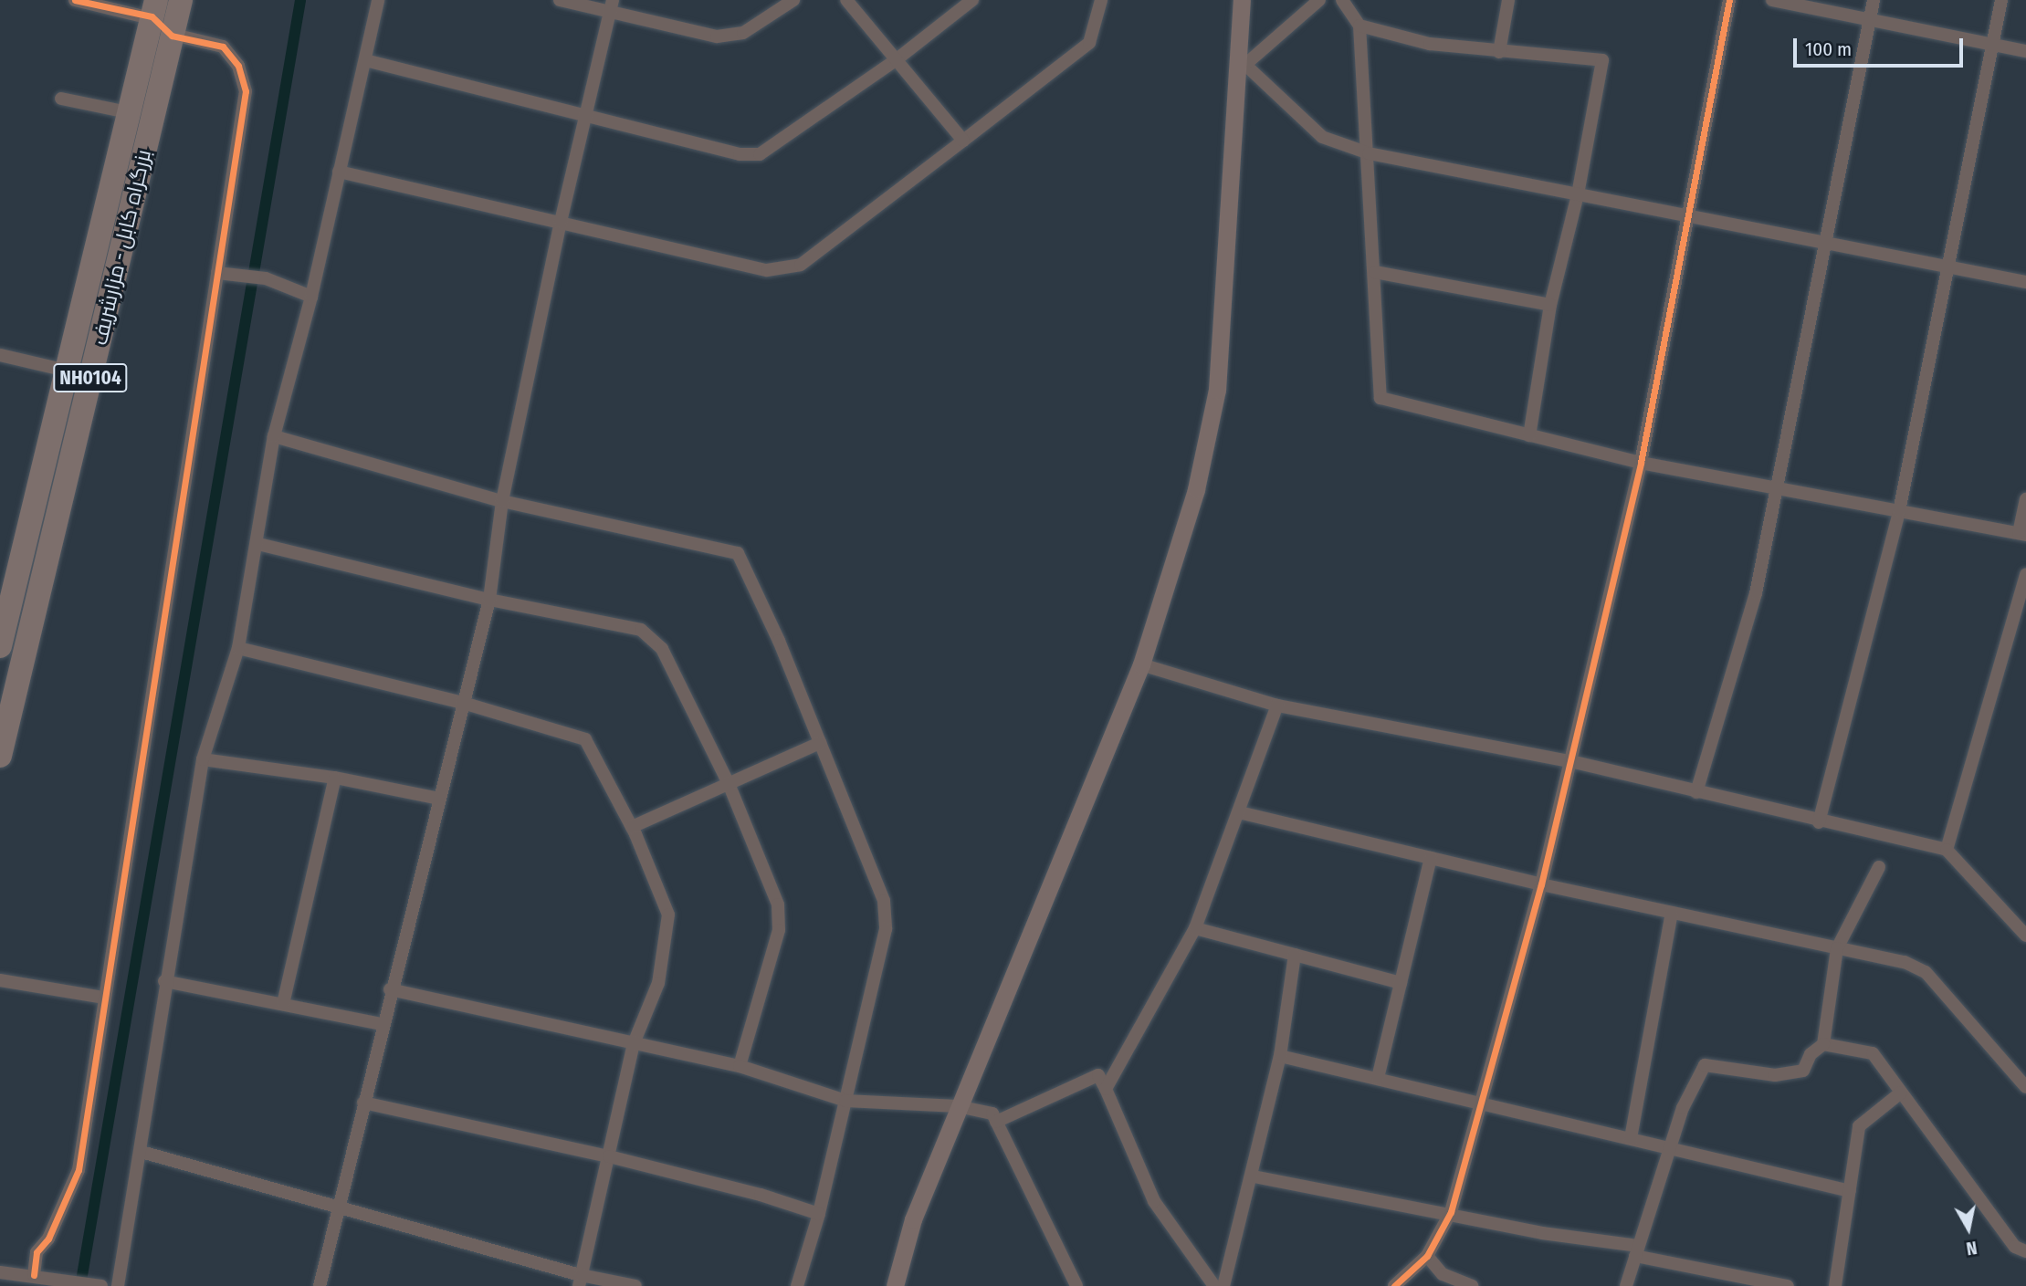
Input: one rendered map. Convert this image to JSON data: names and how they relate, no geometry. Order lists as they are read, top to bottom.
{
  "streets": {
    "highway": ["بزرگراه کابل - مزارشریف", "NH0104"]
  },
  "scale_bar": "100 m",
  "north": "bottom"
}
